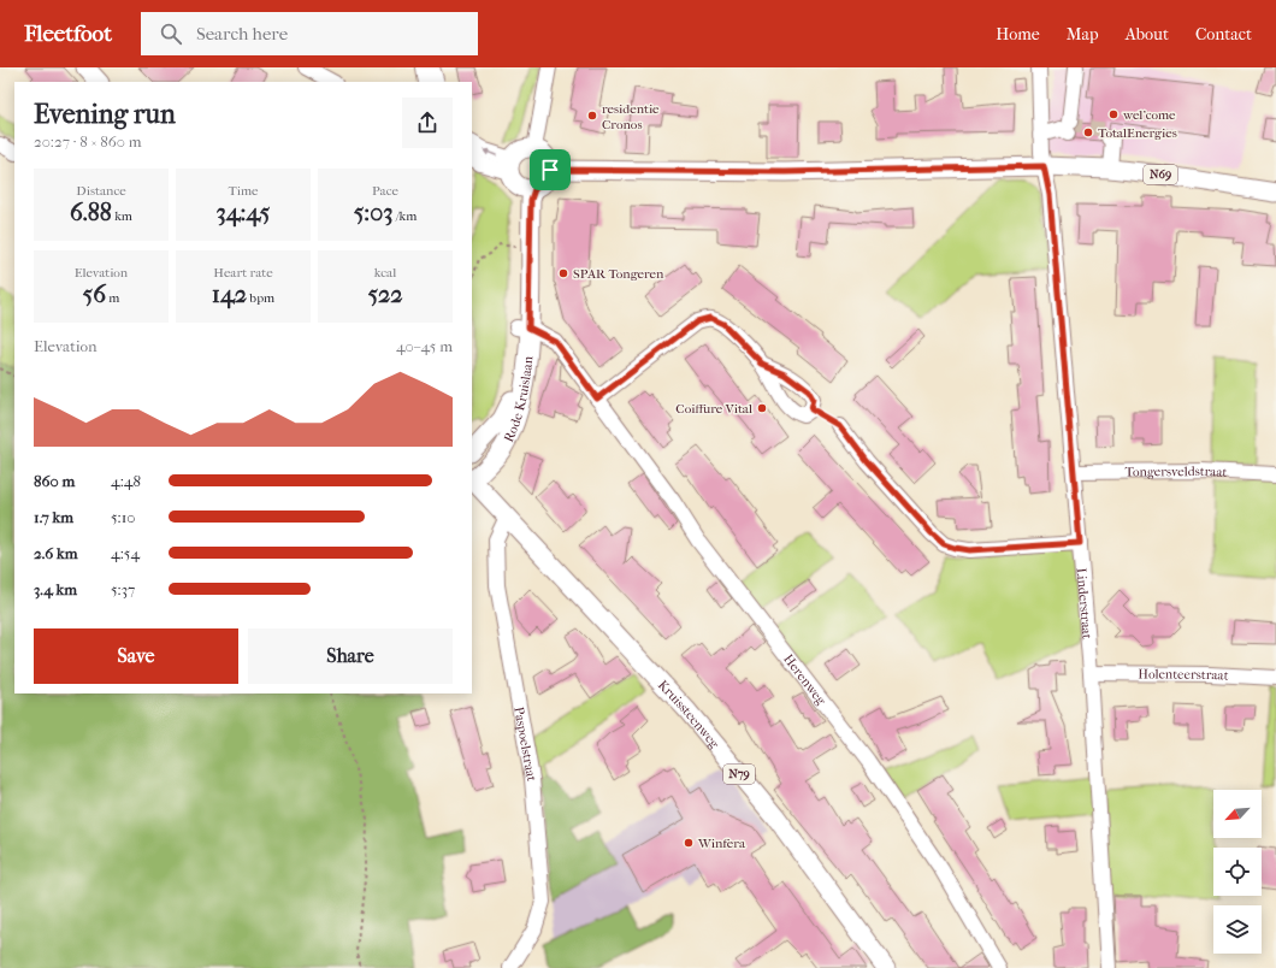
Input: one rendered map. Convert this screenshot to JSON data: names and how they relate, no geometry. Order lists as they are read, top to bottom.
{
  "streets": {
    "main road": [
      "N69",
      "Rode Kruislaan",
      "Kruissteenweg",
      "N79"
    ],
    "street": [
      "Tongersveldstraat",
      "Linderstraat",
      "Holenteerstraat",
      "Herenweg",
      "Paspoelstraat"
    ]
  },
  "crossings": [
    ["N69", "Rode Kruislaan"],
    ["N69", "Linderstraat"],
    ["Rode Kruislaan", "Herenweg"],
    ["Rode Kruislaan", "Kruissteenweg"],
    ["Tongersveldstraat", "Linderstraat"],
    ["Linderstraat", "Holenteerstraat"],
    ["Kruissteenweg", "Paspoelstraat"]
  ],
  "places": [
    "wel'come",
    "residentie Cronos",
    "TotalEnergies",
    "SPAR Tongeren",
    "Coiffure Vital",
    "Winfera"
  ],
  "north": "bottom left",
  "page": {
    "header": "Fleetfoot",
    "search": "Search here",
    "nav": [
      "Home",
      "Map",
      "About",
      "Contact"
    ],
    "heading": ["Evening run", "20:27 · 8 × 860 m"],
    "stats": [
      ["Distance", "6.88 km"],
      ["Time", "34:45"],
      ["Pace", "5:03 /km"],
      ["Elevation", "56 m"],
      ["Heart rate", "142 bpm"],
      ["kcal", "522"]
    ],
    "chart": ["Elevation", "40–45 m"],
    "list": [
      {
        "name": "860 m",
        "note": "4:48"
      },
      {
        "name": "1.7 km",
        "note": "5:10"
      },
      {
        "name": "2.6 km",
        "note": "4:54"
      },
      {
        "name": "3.4 km",
        "note": "5:37"
      }
    ],
    "buttons": ["Save", "Share"]
  }
}
